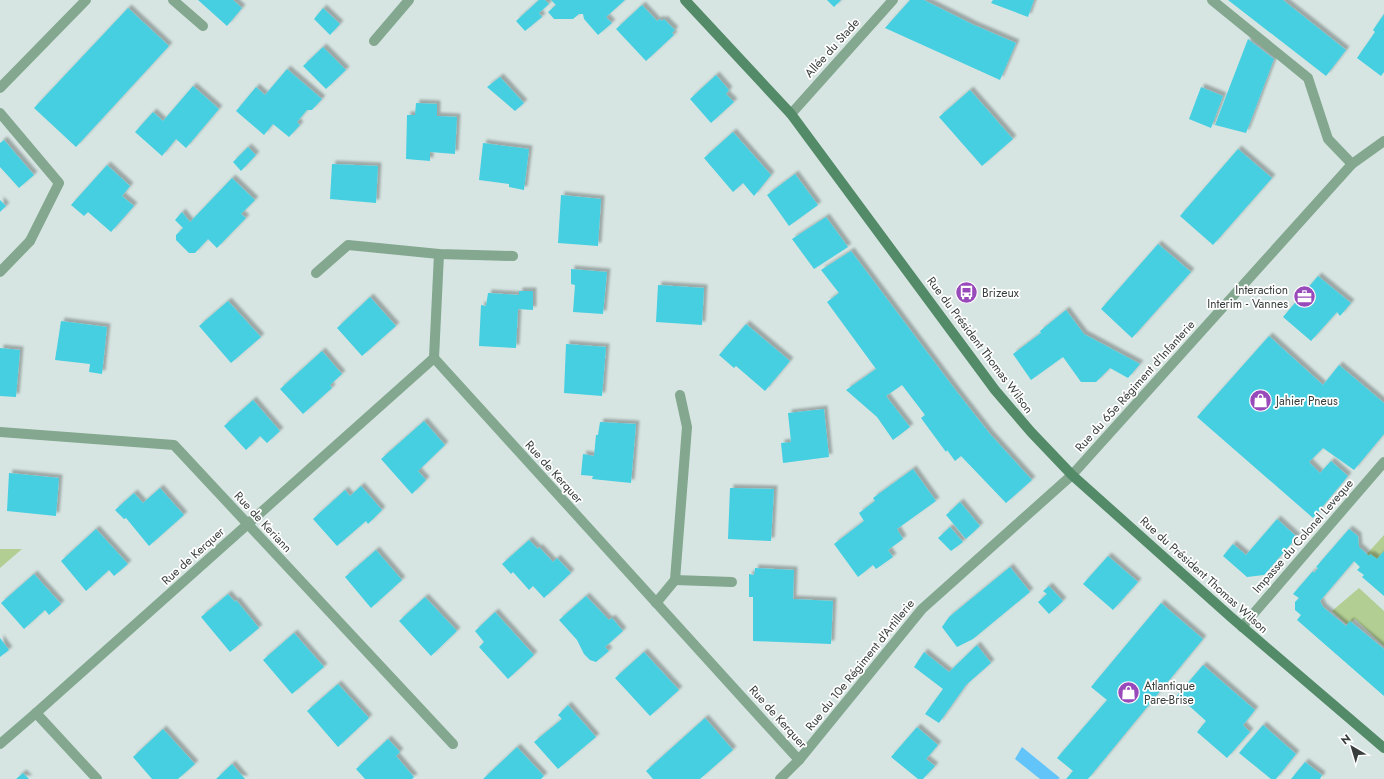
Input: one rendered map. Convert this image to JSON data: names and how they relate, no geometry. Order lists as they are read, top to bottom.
{
  "streets": {
    "street": [
      "Allée du Stade",
      "Rue du Président Thomas Wilson",
      "Rue du 65e Régiment d'Infanterie",
      "Rue de Kerquer",
      "Rue de Keriann",
      "Impasse du Colonel Leveque",
      "Rue du 10e Régiment d'Artillerie"
    ]
  },
  "crossings": [
    ["Allée du Stade", "Rue du Président Thomas Wilson"],
    ["Rue du Président Thomas Wilson", "Rue du 65e Régiment d'Infanterie"],
    ["Rue du Président Thomas Wilson", "Impasse du Colonel Leveque"],
    ["Rue du Président Thomas Wilson", "Rue du 10e Régiment d'Artillerie"],
    ["Rue du 65e Régiment d'Infanterie", "Rue du 10e Régiment d'Artillerie"],
    ["Rue de Kerquer", "Rue de Keriann"],
    ["Rue de Kerquer", "Rue du 10e Régiment d'Artillerie"]
  ],
  "places": {
    "bus stop": ["Brizeux"],
    "office": ["Interaction Interim - Vannes"],
    "shop": ["Jahier Pneus", "Atlantique Pare-Brise"]
  },
  "north": "top left"
}
